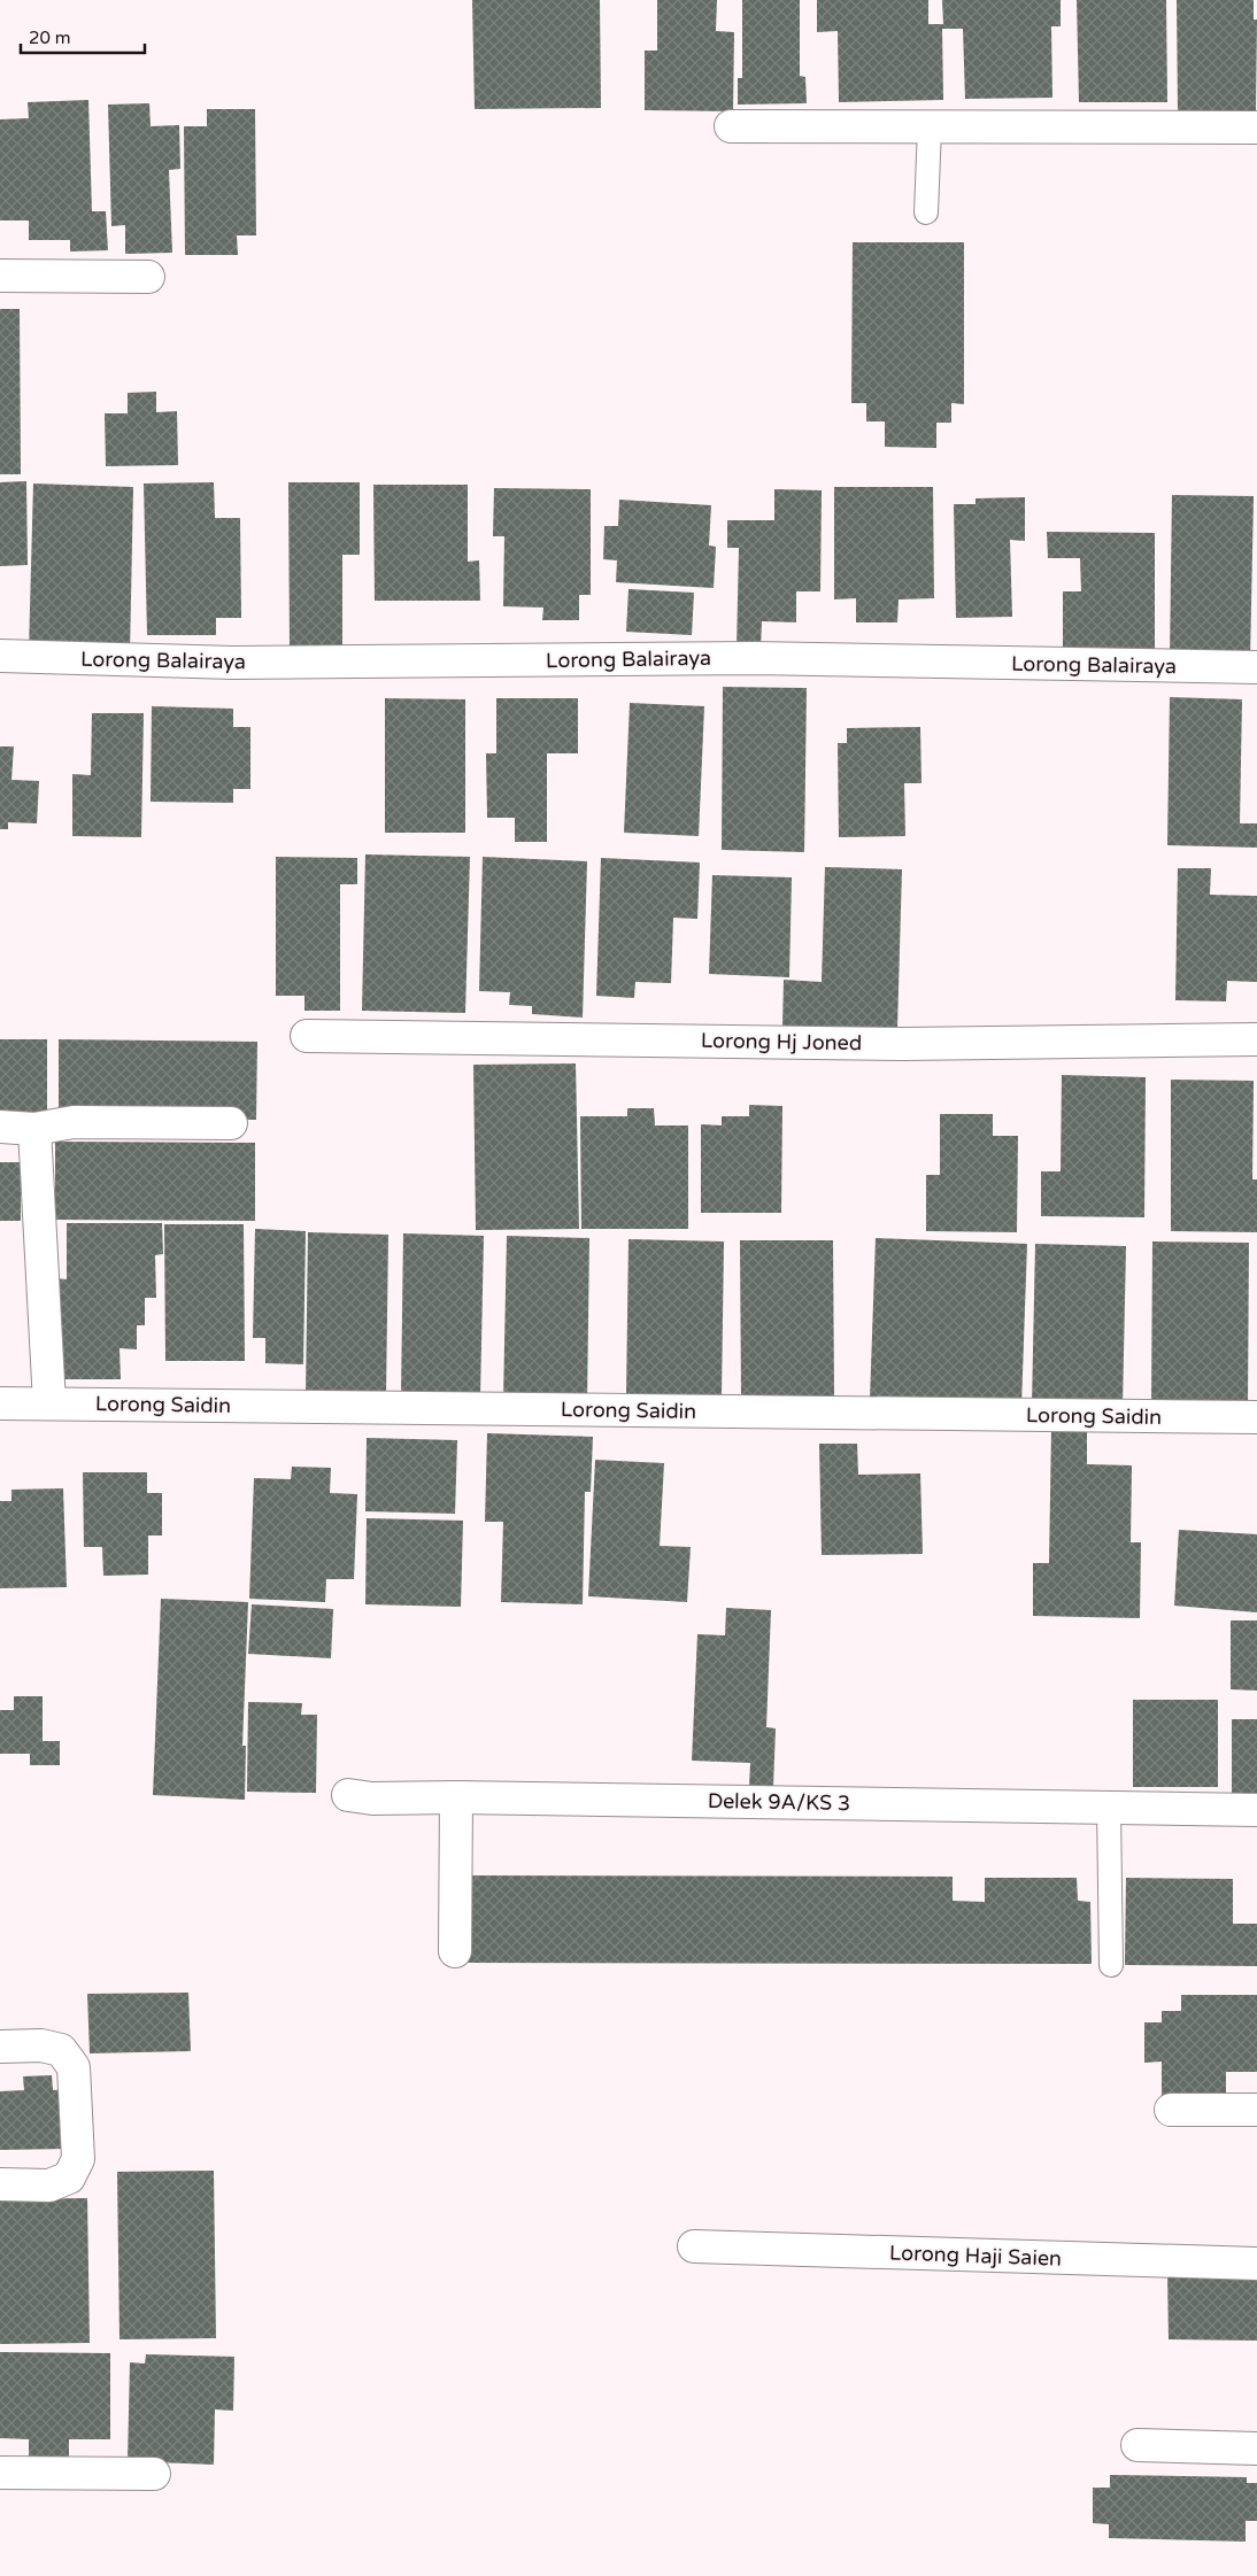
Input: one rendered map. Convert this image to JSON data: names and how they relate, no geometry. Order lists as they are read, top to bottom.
{
  "streets": {
    "street": [
      "Lorong Balairaya",
      "Lorong Hj Joned",
      "Lorong Saidin",
      "Delek 9A/KS 3",
      "Lorong Haji Saien"
    ]
  },
  "scale_bar": "20 m"
}
